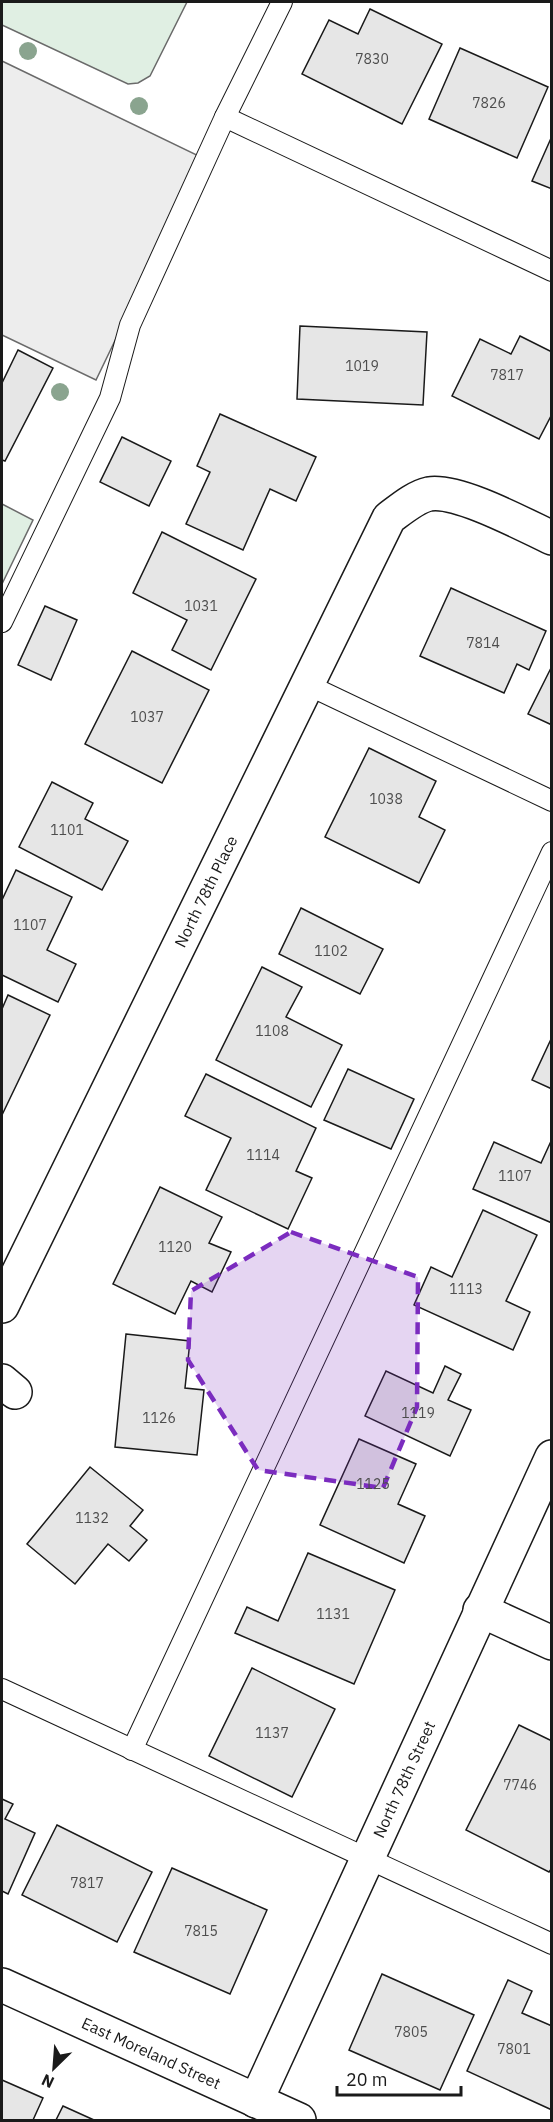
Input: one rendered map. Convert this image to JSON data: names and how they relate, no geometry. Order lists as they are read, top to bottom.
{
  "streets": {
    "street": ["North 78th Place", "North 78th Street", "East Moreland Street"]
  },
  "crossings": [
    ["North 78th Street", "East Moreland Street"]
  ],
  "house_numbers": [
    "7830",
    "7826",
    "1019",
    "7817",
    "1031",
    "7814",
    "1037",
    "1038",
    "1101",
    "1107",
    "1102",
    "1108",
    "1114",
    "1107",
    "1120",
    "1113",
    "1119",
    "1126",
    "1125",
    "1132",
    "1131",
    "1137",
    "7746",
    "7817",
    "7815",
    "7805",
    "7801"
  ],
  "scale_bar": "20 m",
  "north": "bottom left"
}
